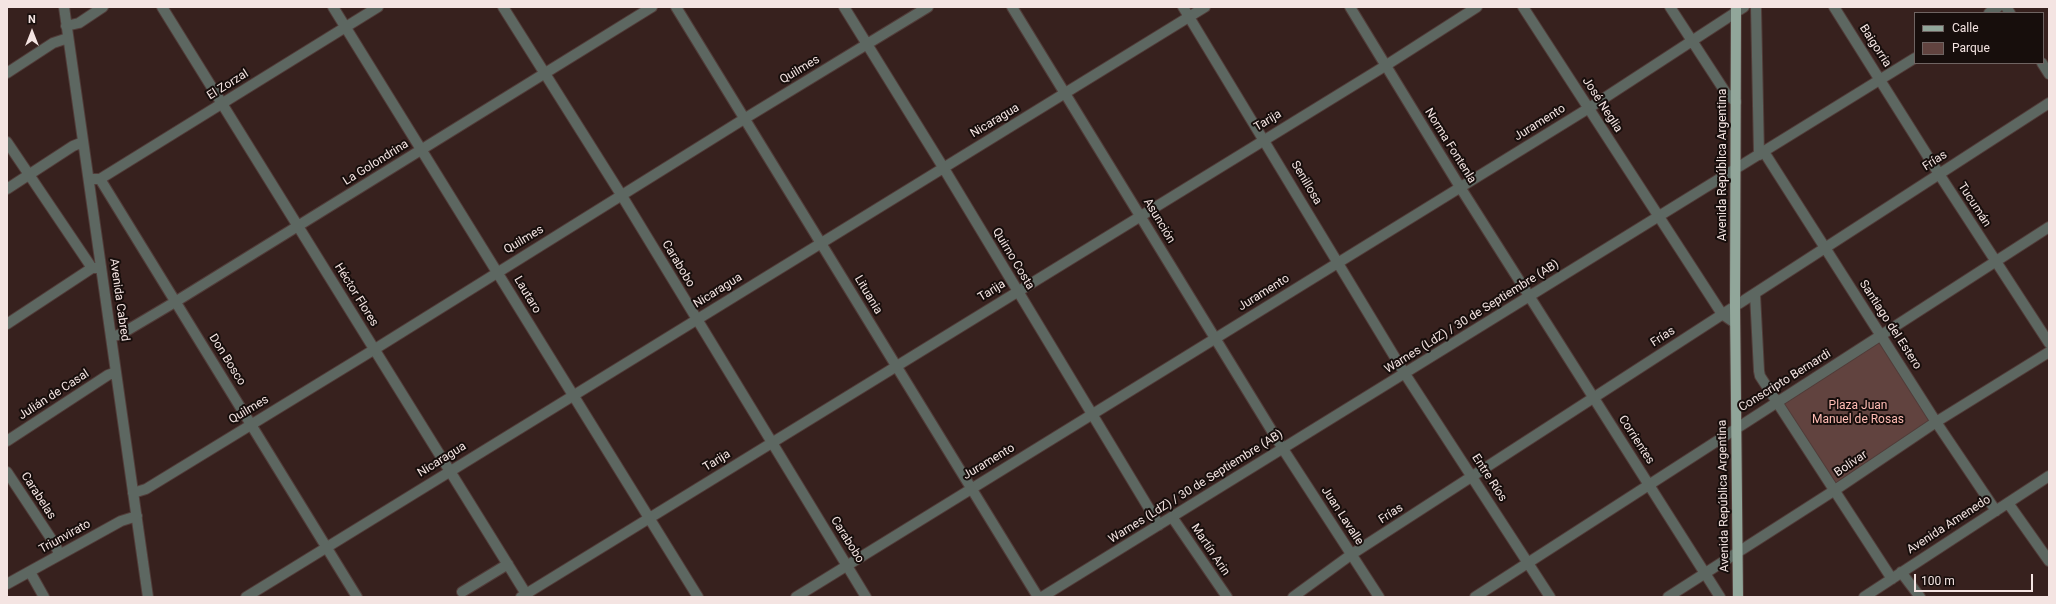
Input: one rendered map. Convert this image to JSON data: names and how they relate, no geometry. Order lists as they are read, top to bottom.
{
  "streets": {
    "main road": ["Avenida República Argentina"],
    "street": [
      "Baigorria",
      "Quilmes",
      "El Zorzal",
      "José Neglia",
      "Nicaragua",
      "Tarija",
      "Juramento",
      "Norma Fontenla",
      "Frías",
      "La Golondrina",
      "Senillosa",
      "Tucumán",
      "Asunción",
      "Quirno Costa",
      "Carabobo",
      "Héctor Flores",
      "Lautaro",
      "Lituania",
      "Avenida Cabred",
      "Warnes (LdZ) / 30 de Septiembre (AB)",
      "Santiago del Estero",
      "Don Bosco",
      "Conscripto Bernardi",
      "Julián de Casal",
      "Corrientes",
      "Bolívar",
      "Entre Ríos",
      "Carabelas",
      "Juan Lavalle",
      "Avenida Amenedo",
      "Triunvirato",
      "Martín Arin"
    ]
  },
  "crossings": [
    ["Baigorria", "Tucumán"],
    ["Baigorria", "Warnes (LdZ) / 30 de Septiembre (AB)"],
    ["Quilmes", "Quirno Costa"],
    ["Quilmes", "Carabobo"],
    ["Quilmes", "Héctor Flores"],
    ["Quilmes", "Lautaro"],
    ["Quilmes", "Lituania"],
    ["Quilmes", "Avenida Cabred"],
    ["Quilmes", "Don Bosco"],
    ["El Zorzal", "Héctor Flores"],
    ["El Zorzal", "Lautaro"],
    ["El Zorzal", "Avenida Cabred"],
    ["El Zorzal", "Don Bosco"],
    ["José Neglia", "Juramento"],
    ["José Neglia", "Frías"],
    ["José Neglia", "Warnes (LdZ) / 30 de Septiembre (AB)"],
    ["Nicaragua", "Senillosa"],
    ["Nicaragua", "Asunción"],
    ["Nicaragua", "Quirno Costa"],
    ["Nicaragua", "Carabobo"],
    ["Nicaragua", "Héctor Flores"],
    ["Nicaragua", "Lautaro"],
    ["Nicaragua", "Lituania"],
    ["Nicaragua", "Don Bosco"],
    ["Tarija", "Norma Fontenla"],
    ["Tarija", "Senillosa"],
    ["Tarija", "Asunción"],
    ["Tarija", "Quirno Costa"],
    ["Tarija", "Carabobo"],
    ["Tarija", "Héctor Flores"],
    ["Tarija", "Lautaro"],
    ["Tarija", "Lituania"],
    ["Juramento", "Norma Fontenla"],
    ["Juramento", "Avenida República Argentina"],
    ["Juramento", "Senillosa"],
    ["Juramento", "Asunción"],
    ["Juramento", "Quirno Costa"],
    ["Juramento", "Carabobo"],
    ["Juramento", "Lituania"],
    ["Norma Fontenla", "Warnes (LdZ) / 30 de Septiembre (AB)"],
    ["Norma Fontenla", "Corrientes"],
    ["Frías", "Avenida República Argentina"],
    ["Frías", "Tucumán"],
    ["Frías", "Santiago del Estero"],
    ["Frías", "Corrientes"],
    ["Frías", "Entre Ríos"],
    ["Frías", "Juan Lavalle"],
    ["La Golondrina", "Carabobo"],
    ["La Golondrina", "Héctor Flores"],
    ["La Golondrina", "Lautaro"],
    ["La Golondrina", "Avenida Cabred"],
    ["La Golondrina", "Don Bosco"],
    ["Avenida República Argentina", "Warnes (LdZ) / 30 de Septiembre (AB)"],
    ["Avenida República Argentina", "Conscripto Bernardi"],
    ["Avenida República Argentina", "Bolívar"],
    ["Senillosa", "Warnes (LdZ) / 30 de Septiembre (AB)"],
    ["Senillosa", "Entre Ríos"],
    ["Tucumán", "Warnes (LdZ) / 30 de Septiembre (AB)"],
    ["Tucumán", "Conscripto Bernardi"],
    ["Asunción", "Warnes (LdZ) / 30 de Septiembre (AB)"],
    ["Asunción", "Juan Lavalle"],
    ["Quirno Costa", "Warnes (LdZ) / 30 de Septiembre (AB)"],
    ["Avenida Cabred", "Julián de Casal"],
    ["Avenida Cabred", "Triunvirato"],
    ["Warnes (LdZ) / 30 de Septiembre (AB)", "Santiago del Estero"],
    ["Warnes (LdZ) / 30 de Septiembre (AB)", "Corrientes"],
    ["Warnes (LdZ) / 30 de Septiembre (AB)", "Entre Ríos"],
    ["Warnes (LdZ) / 30 de Septiembre (AB)", "Juan Lavalle"],
    ["Warnes (LdZ) / 30 de Septiembre (AB)", "Martín Arin"],
    ["Santiago del Estero", "Conscripto Bernardi"],
    ["Santiago del Estero", "Bolívar"],
    ["Santiago del Estero", "Avenida Amenedo"],
    ["Conscripto Bernardi", "Corrientes"],
    ["Conscripto Bernardi", "Entre Ríos"],
    ["Corrientes", "Bolívar"],
    ["Carabelas", "Triunvirato"]
  ],
  "parks": ["Plaza Juan Manuel de Rosas"],
  "legend": ["Calle", "Parque"],
  "scale_bar": "100 m",
  "north": "top"
}
